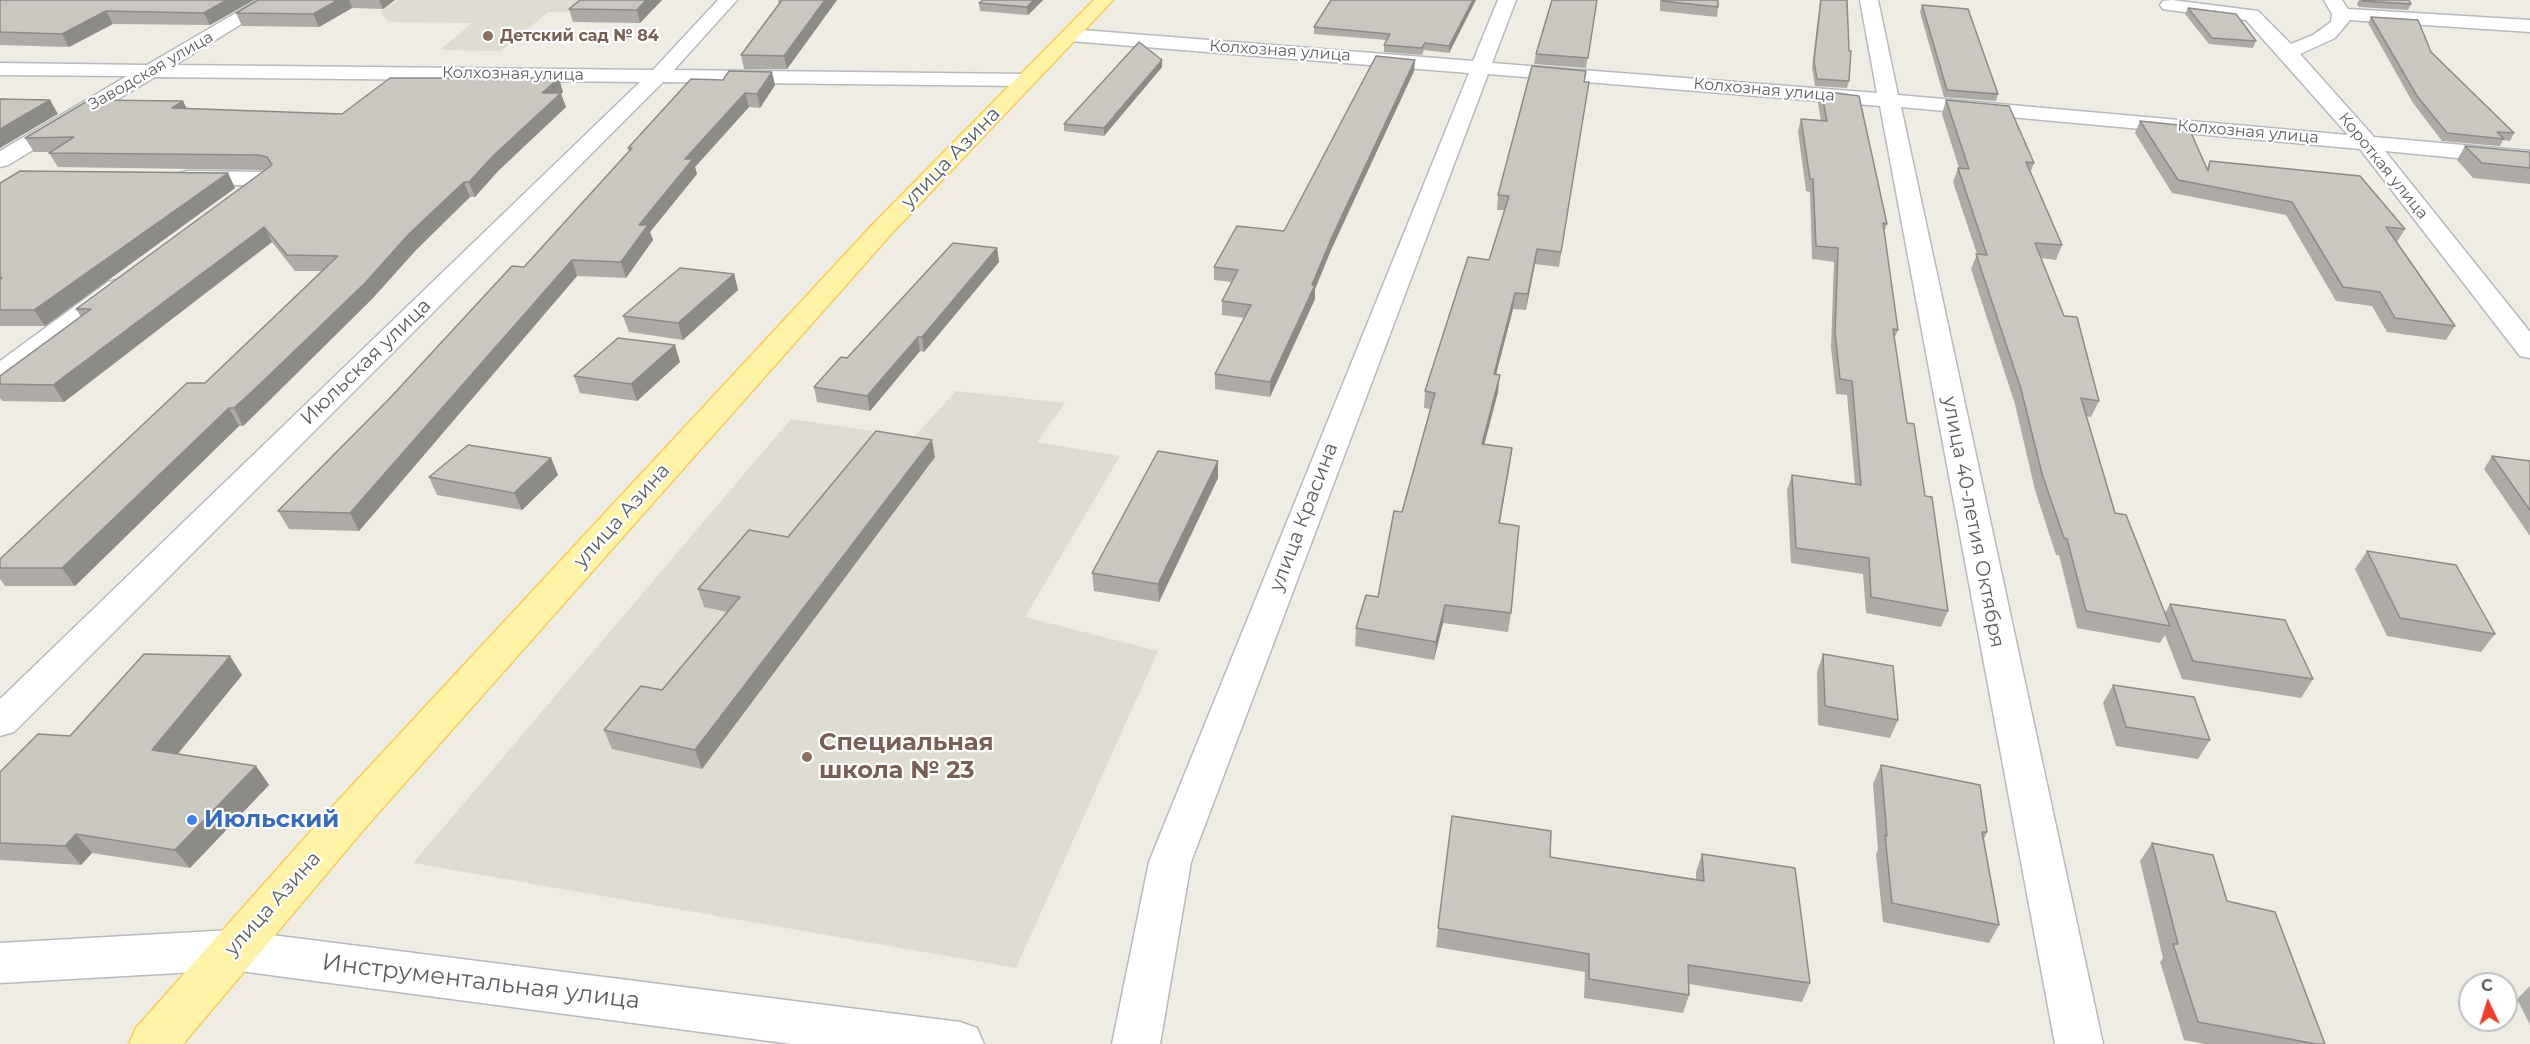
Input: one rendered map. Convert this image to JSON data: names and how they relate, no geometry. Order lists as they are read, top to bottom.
{
  "streets": {
    "main road": ["улица Азина"],
    "street": [
      "Колхозная улица",
      "Заводская улица",
      "Короткая улица",
      "Июльская улица",
      "улица Красина",
      "улица 40-летия Октября",
      "Инструментальная улица"
    ]
  },
  "crossings": [
    ["Колхозная улица", "Заводская улица"],
    ["Колхозная улица", "улица Азина"],
    ["Колхозная улица", "Короткая улица"],
    ["Колхозная улица", "Июльская улица"],
    ["Колхозная улица", "улица Красина"],
    ["Колхозная улица", "улица 40-летия Октября"],
    ["улица Азина", "Инструментальная улица"]
  ],
  "places": ["Детский сад № 84", "Специальная школа № 23", "Июльский"],
  "north": "top"
}
